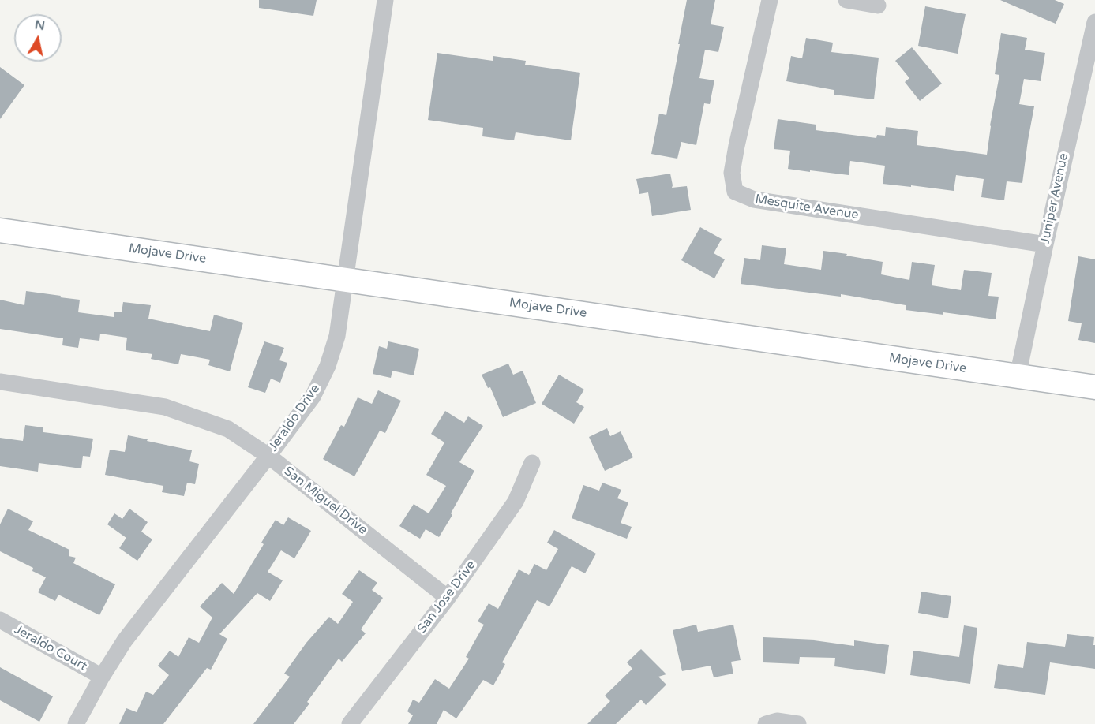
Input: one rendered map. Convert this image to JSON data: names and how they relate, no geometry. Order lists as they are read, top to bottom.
{
  "streets": {
    "main road": ["Mojave Drive"],
    "street": [
      "Juniper Avenue",
      "Mesquite Avenue",
      "Jeraldo Drive",
      "San Miguel Drive",
      "San Jose Drive",
      "Jeraldo Court"
    ]
  },
  "crossings": [
    ["Juniper Avenue", "Mesquite Avenue"],
    ["Juniper Avenue", "Mojave Drive"],
    ["Mojave Drive", "Jeraldo Drive"],
    ["Jeraldo Drive", "San Miguel Drive"],
    ["Jeraldo Drive", "Jeraldo Court"],
    ["San Miguel Drive", "San Jose Drive"]
  ],
  "north": "top"
}
